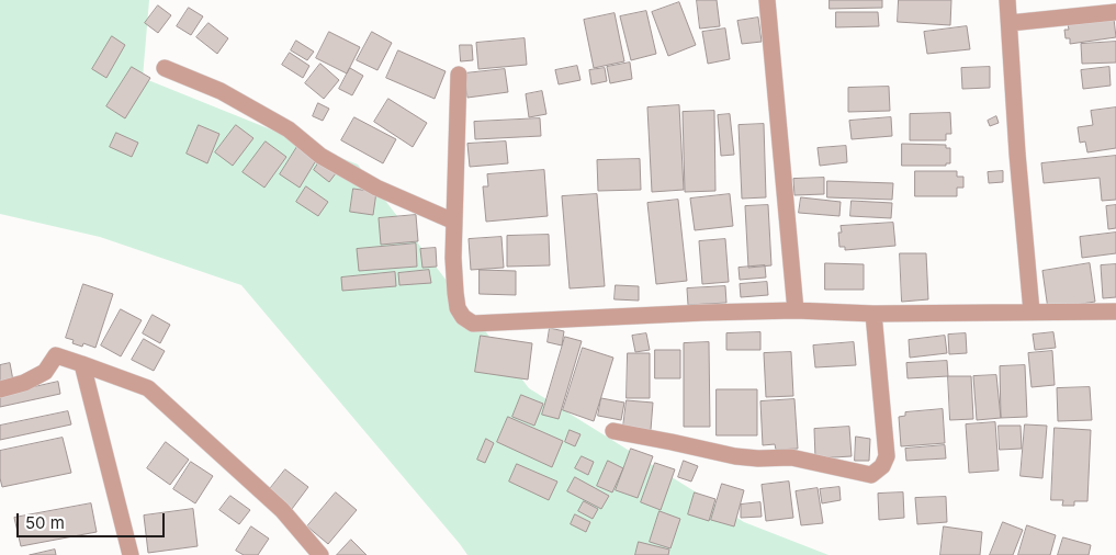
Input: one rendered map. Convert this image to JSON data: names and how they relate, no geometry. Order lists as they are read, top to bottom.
{
  "scale_bar": "50 m"
}
